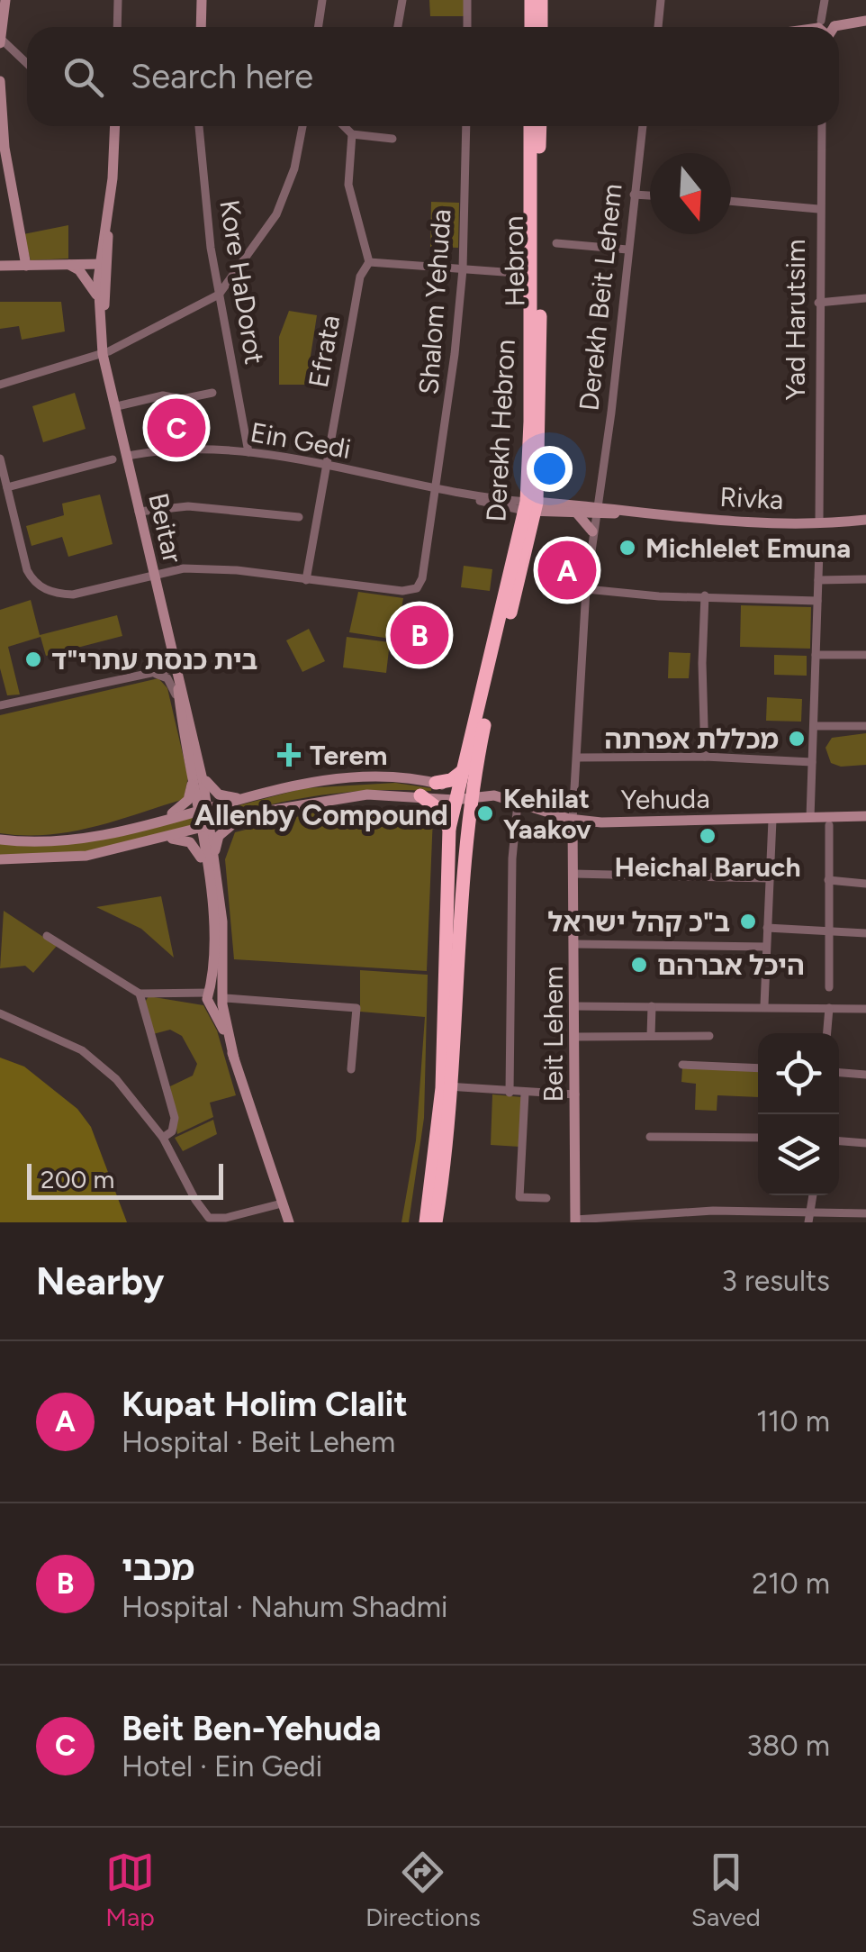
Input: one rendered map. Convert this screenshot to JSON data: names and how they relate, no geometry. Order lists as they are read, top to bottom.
{
  "streets": {
    "highway": ["Hebron", "Derekh Hebron"],
    "street": [
      "Kore HaDorot",
      "Derekh Beit Lehem",
      "Shalom Yehuda",
      "Yad Harutsim",
      "Efrata",
      "Ein Gedi",
      "Rivka",
      "Beitar",
      "Yehuda",
      "Beit Lehem"
    ]
  },
  "crossings": [
    ["Hebron", "Derekh Hebron"],
    ["Hebron", "Ein Gedi"],
    ["Hebron", "Rivka"],
    ["Kore HaDorot", "Ein Gedi"],
    ["Derekh Beit Lehem", "Rivka"],
    ["Derekh Beit Lehem", "Beit Lehem"],
    ["Shalom Yehuda", "Efrata"],
    ["Shalom Yehuda", "Ein Gedi"],
    ["Yad Harutsim", "Rivka"],
    ["Efrata", "Ein Gedi"],
    ["Derekh Hebron", "Ein Gedi"],
    ["Derekh Hebron", "Rivka"],
    ["Derekh Hebron", "Yehuda"],
    ["Ein Gedi", "Rivka"],
    ["Ein Gedi", "Beitar"],
    ["Rivka", "Beit Lehem"],
    ["Yehuda", "Beit Lehem"]
  ],
  "districts": ["Allenby Compound"],
  "places": {
    "other": [
      "Michlelet Emuna",
      "בית כנסת עתרי\"ד",
      "מכללת אפרתה",
      "Kehilat Yaakov",
      "Heichal Baruch",
      "ב\"כ קהל ישראל",
      "היכל אברהם"
    ],
    "health": ["Terem"]
  },
  "scale_bar": "200 m",
  "north": "bottom",
  "page": {
    "search": "Search here",
    "pins": ["C", "A", "B"],
    "scale": "200 m",
    "heading": ["Nearby", "3 results"],
    "list": [
      {
        "mark": "A",
        "name": "Kupat Holim Clalit",
        "note": "Hospital · Beit Lehem",
        "value": "110 m"
      },
      {
        "mark": "B",
        "name": "מכבי",
        "note": "Hospital · Nahum Shadmi",
        "value": "210 m"
      },
      {
        "mark": "C",
        "name": "Beit Ben-Yehuda",
        "note": "Hotel · Ein Gedi",
        "value": "380 m"
      }
    ],
    "nav": ["Map", "Directions", "Saved"]
  }
}
